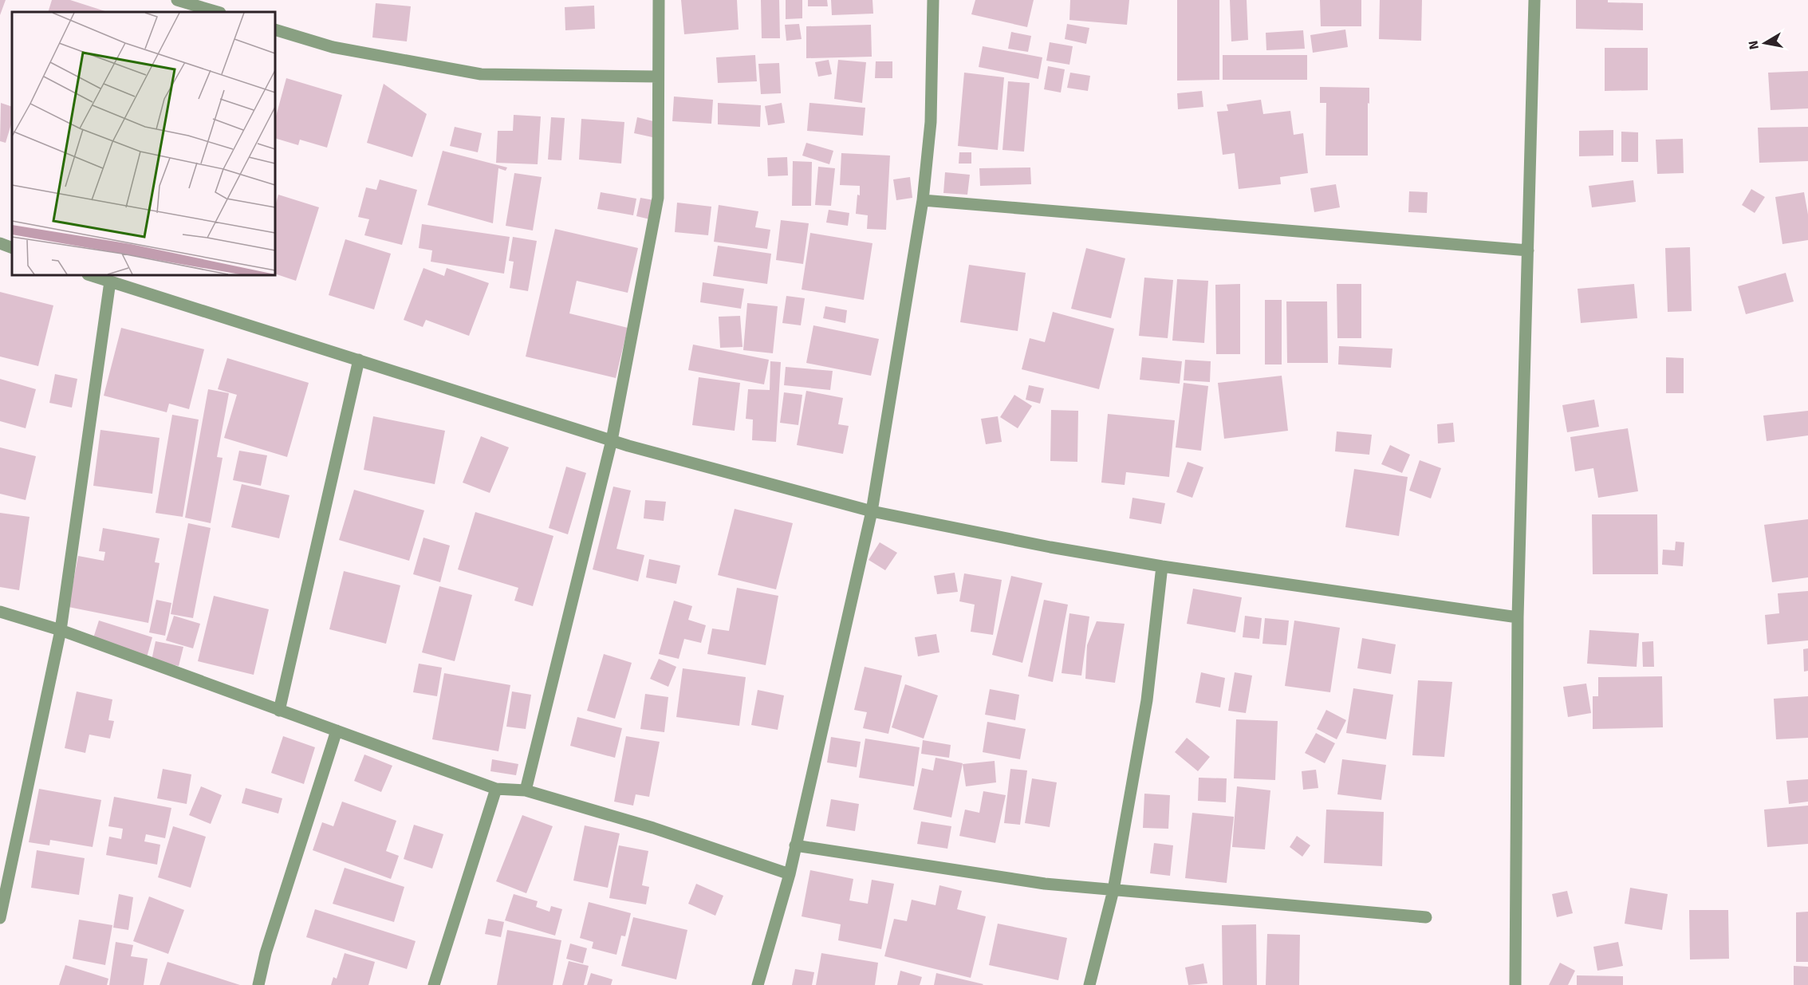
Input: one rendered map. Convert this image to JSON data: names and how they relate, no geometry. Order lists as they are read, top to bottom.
{
  "north": "left"
}
